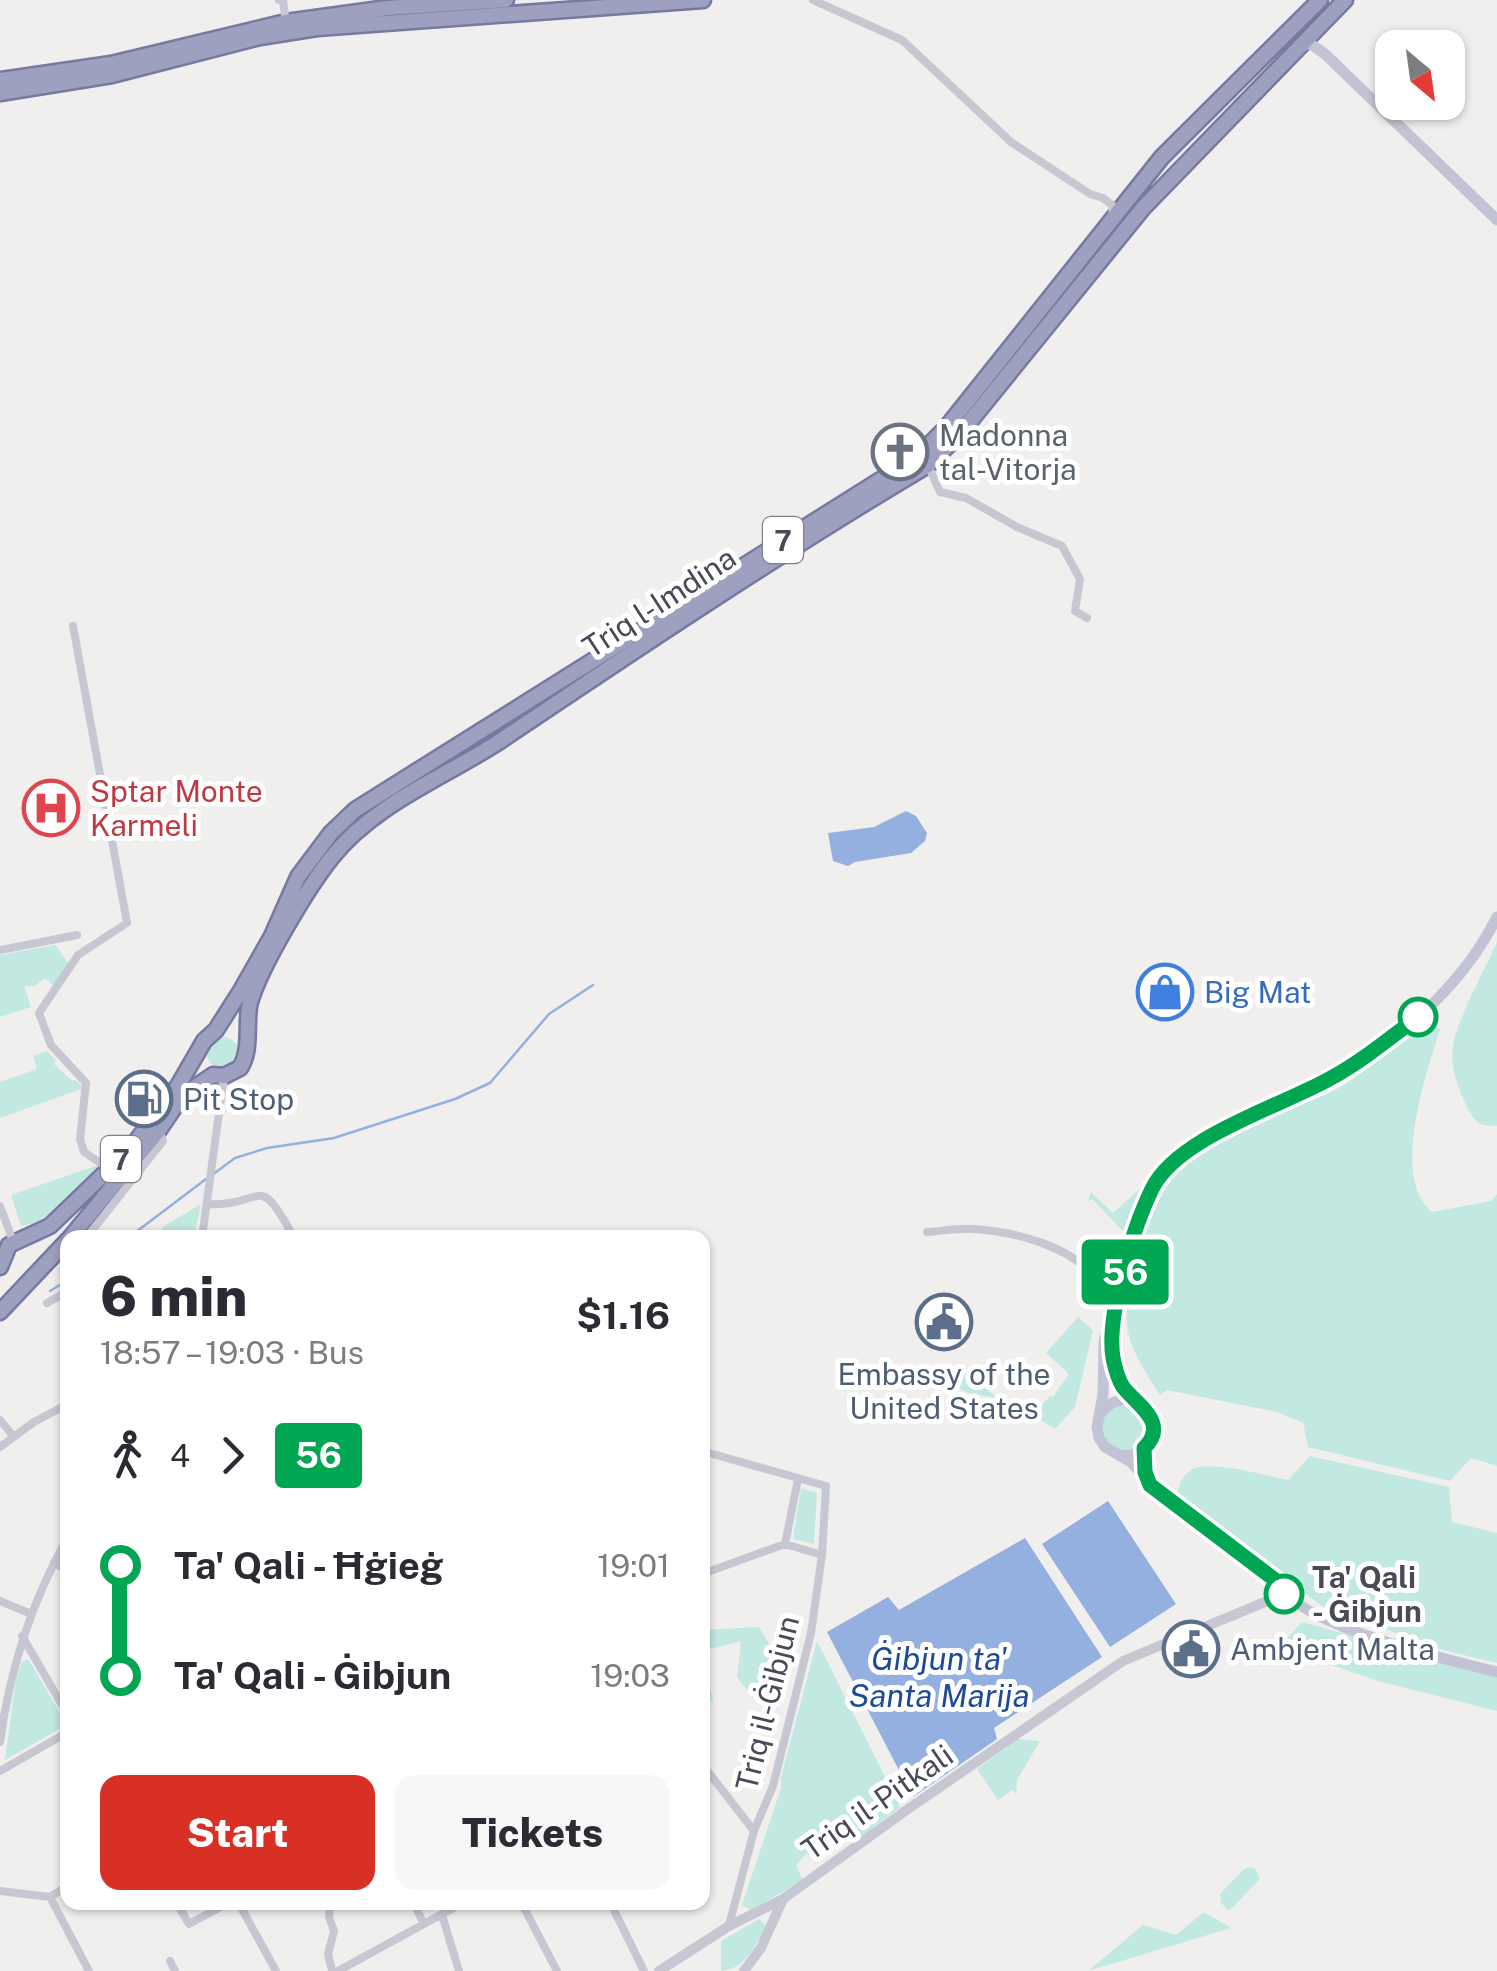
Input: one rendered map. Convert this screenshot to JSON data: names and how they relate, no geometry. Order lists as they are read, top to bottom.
{
  "streets": {
    "highway": ["7", "Triq l-Imdina"],
    "street": ["Triq il-Ġibjun", "Triq il-Pitkali"]
  },
  "crossings": [
    ["Triq il-Ġibjun", "Triq il-Pitkali"]
  ],
  "water": ["Ġibjun ta' Santa Marija"],
  "places": {
    "church": ["Madonna tal-Vitorja"],
    "hospital": ["Sptar Monte Karmeli"],
    "shop": ["Big Mat"],
    "fuel station": ["Pit Stop"],
    "public building": ["Embassy of the United States", "Ambjent Malta"],
    "other": ["Ta' Qali - Ġibjun"]
  },
  "lines": ["bus line 56"],
  "north": "bottom right",
  "page": {
    "on_map": "56",
    "heading": ["6 min", "18:57 – 19:03 · Bus", "$1.16"],
    "legs": ["4", "56"],
    "list": [
      {
        "name": "Ta' Qali - Ħġieġ",
        "value": "19:01"
      },
      {
        "name": "Ta' Qali - Ġibjun",
        "value": "19:03"
      }
    ],
    "buttons": ["Start", "Tickets"]
  }
}
